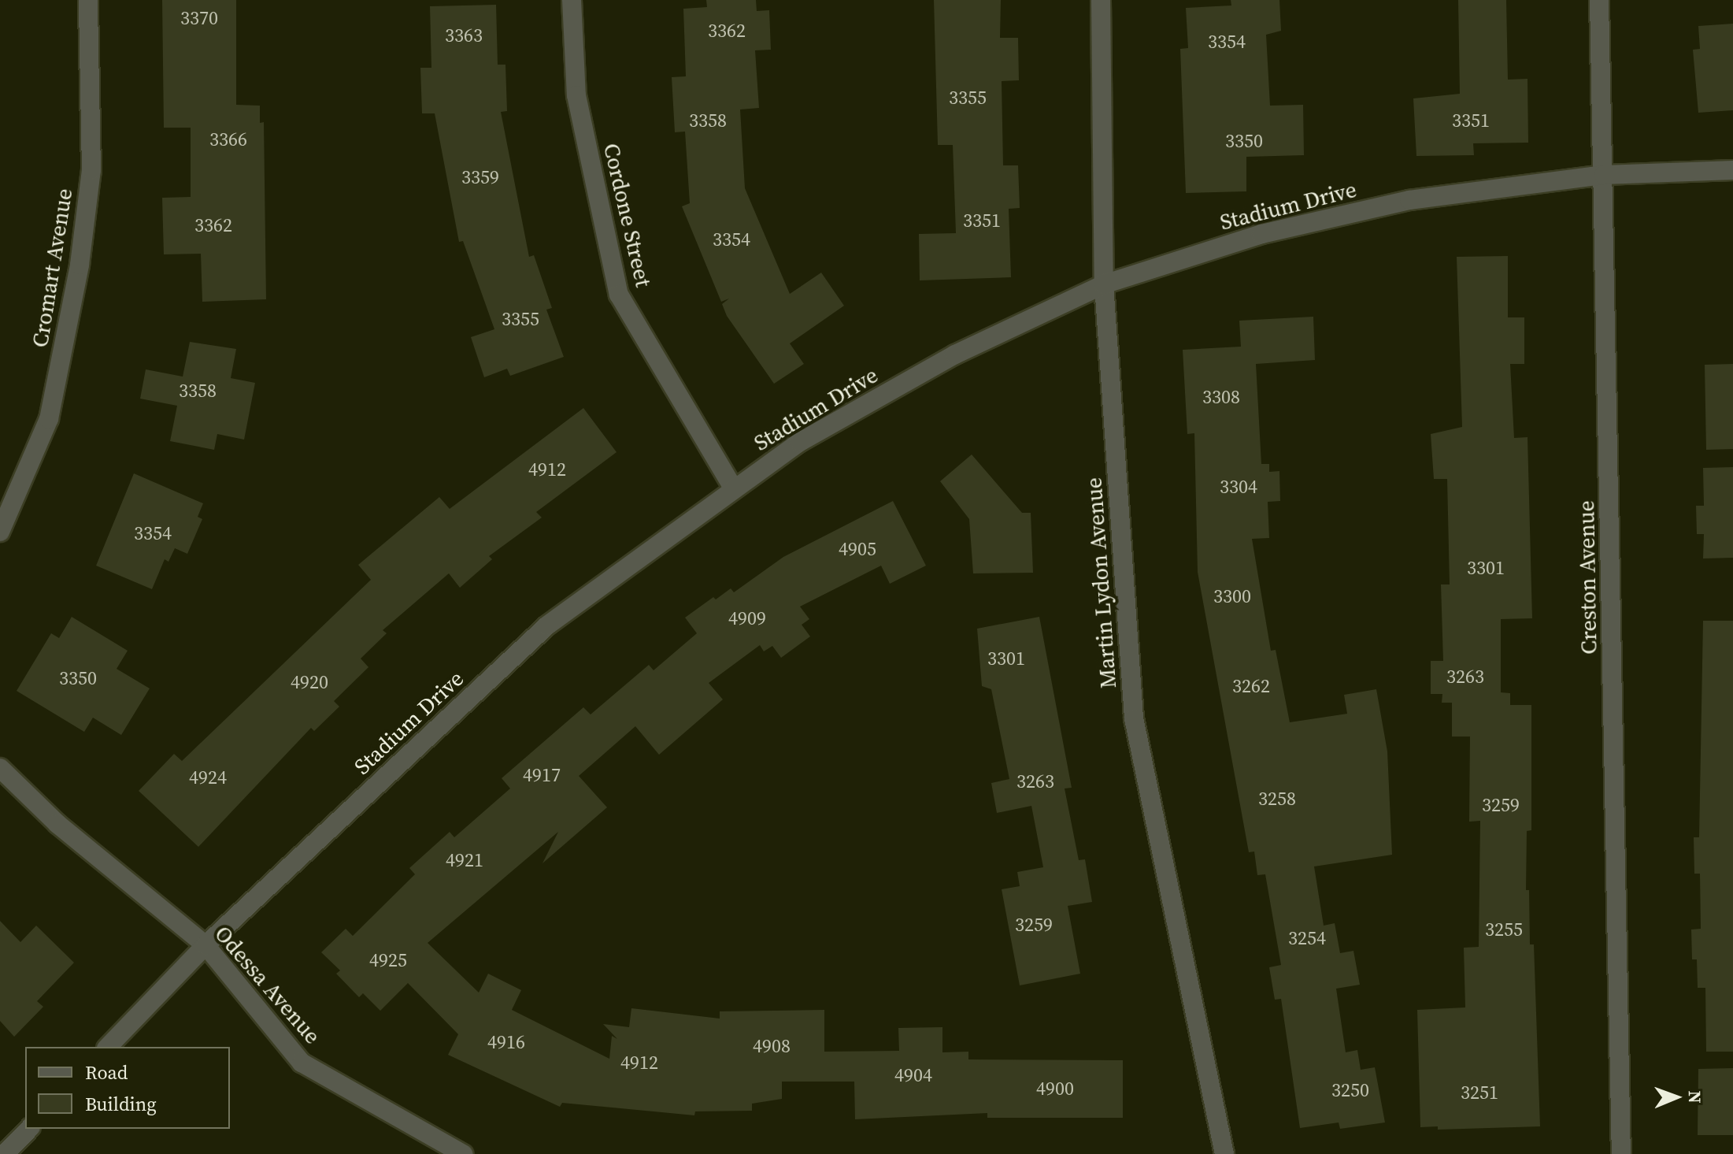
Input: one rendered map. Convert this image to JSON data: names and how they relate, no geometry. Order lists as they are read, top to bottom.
{
  "streets": {
    "street": [
      "Stadium Drive",
      "Cordone Street",
      "Cromart Avenue",
      "Creston Avenue",
      "Martin Lydon Avenue",
      "Odessa Avenue"
    ]
  },
  "crossings": [
    ["Stadium Drive", "Cordone Street"],
    ["Stadium Drive", "Creston Avenue"],
    ["Stadium Drive", "Martin Lydon Avenue"],
    ["Stadium Drive", "Odessa Avenue"]
  ],
  "house_numbers": [
    "3370",
    "3362",
    "3363",
    "3354",
    "3355",
    "3358",
    "3351",
    "3366",
    "3350",
    "3359",
    "3351",
    "3362",
    "3354",
    "3355",
    "3358",
    "3308",
    "4912",
    "3304",
    "3354",
    "4905",
    "3301",
    "3300",
    "4909",
    "3301",
    "3263",
    "3350",
    "4920",
    "3262",
    "4917",
    "4924",
    "3263",
    "3258",
    "3259",
    "4921",
    "3259",
    "3255",
    "3254",
    "4925",
    "4916",
    "4908",
    "4912",
    "4904",
    "4900",
    "3250",
    "3251"
  ],
  "legend": ["Road", "Building"],
  "north": "right"
}
